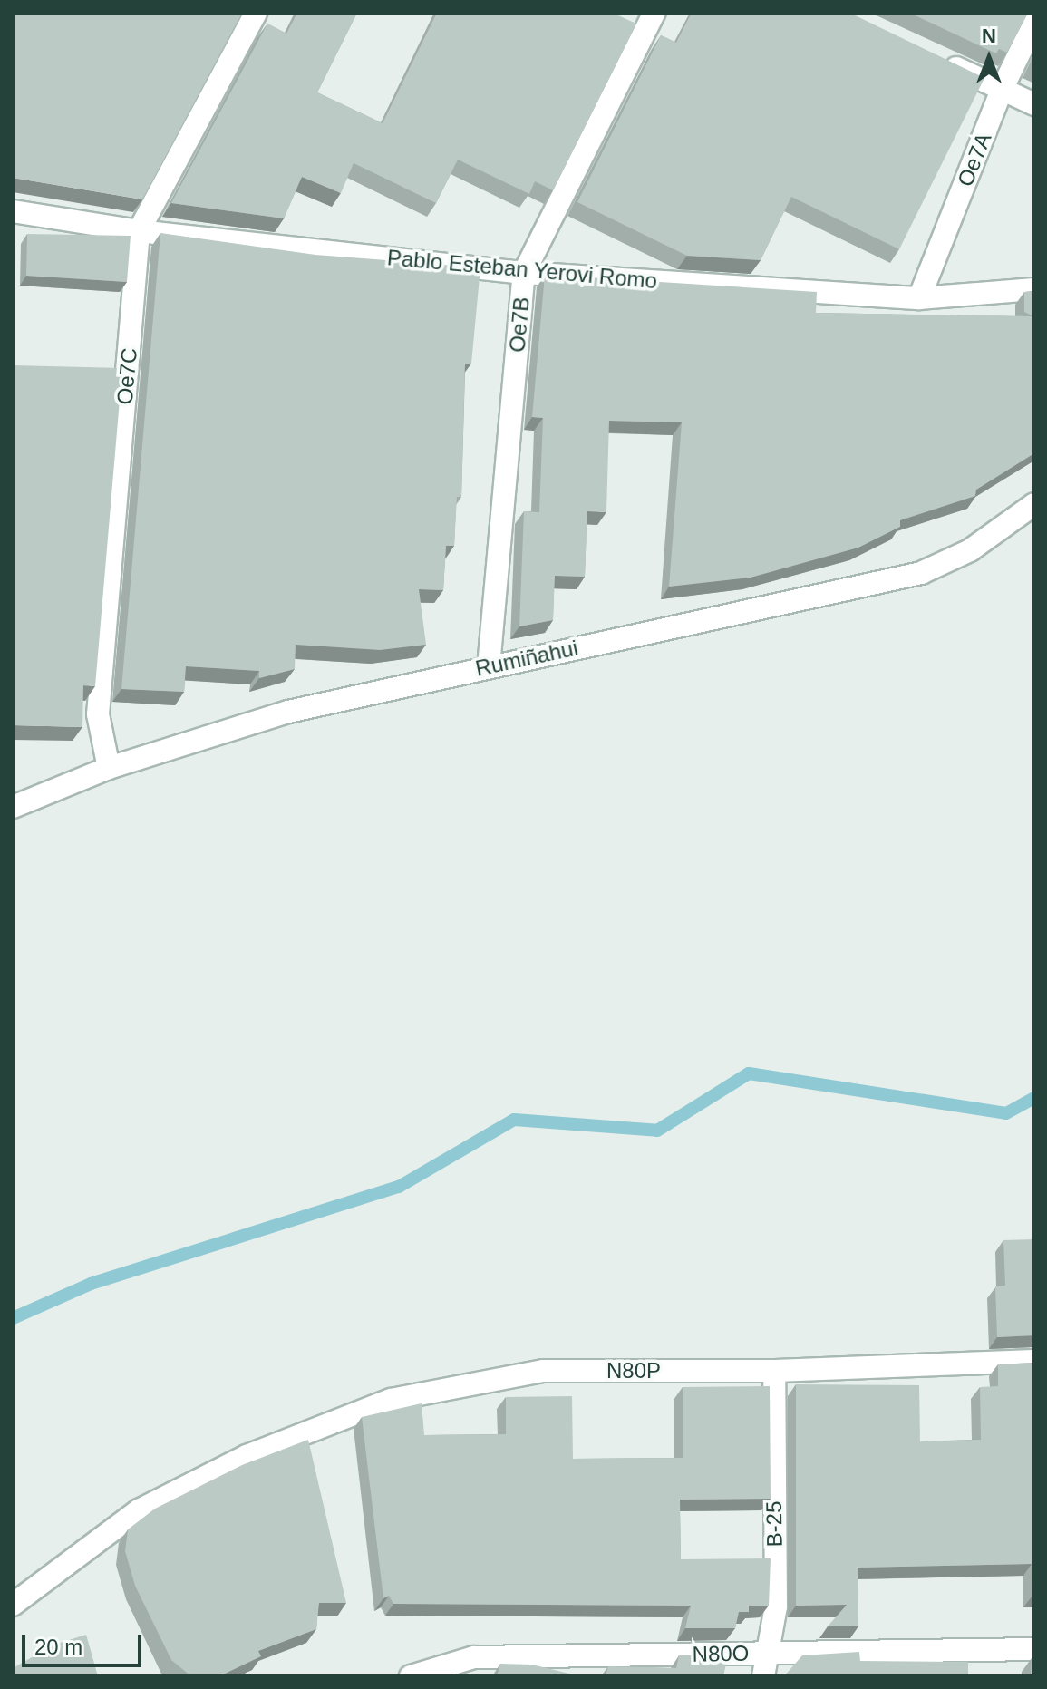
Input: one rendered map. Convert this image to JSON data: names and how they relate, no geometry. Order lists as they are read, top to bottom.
{
  "streets": {
    "street": [
      "Oe7A",
      "Pablo Esteban Yerovi Romo",
      "Oe7B",
      "Oe7C",
      "Rumiñahui",
      "N80P",
      "B-25",
      "N80O"
    ]
  },
  "crossings": [
    ["Oe7A", "Pablo Esteban Yerovi Romo"],
    ["Pablo Esteban Yerovi Romo", "Oe7B"],
    ["Pablo Esteban Yerovi Romo", "Oe7C"],
    ["Oe7B", "Rumiñahui"],
    ["Oe7C", "Rumiñahui"],
    ["N80P", "B-25"],
    ["B-25", "N80O"]
  ],
  "scale_bar": "20 m",
  "north": "top"
}
